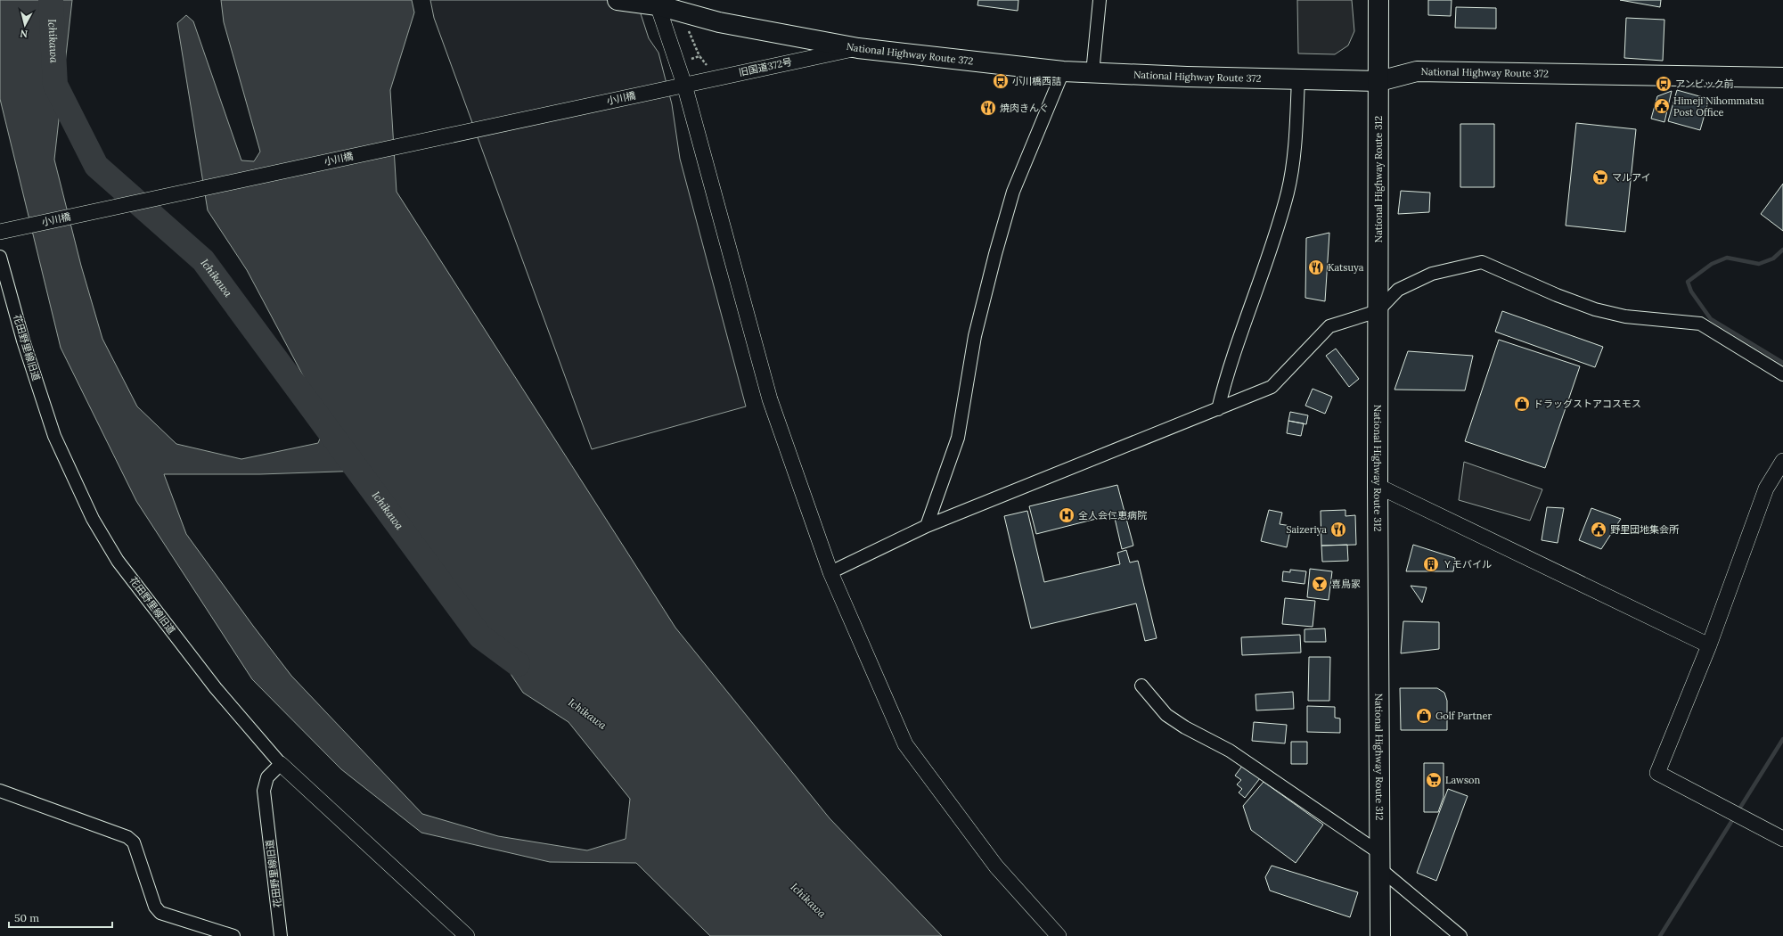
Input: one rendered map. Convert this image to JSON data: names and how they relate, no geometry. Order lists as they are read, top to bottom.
{
  "streets": {
    "highway": ["National Highway Route 372", "National Highway Route 312"],
    "street": ["旧国道372号", "小川橋", "花田野里線旧道"]
  },
  "crossings": [
    ["National Highway Route 372", "旧国道372号"],
    ["National Highway Route 372", "National Highway Route 312"],
    ["旧国道372号", "小川橋"]
  ],
  "water": ["Ichikawa"],
  "places": {
    "bus stop": ["小川橋西詰", "アンビック前"],
    "public building": ["Himeji Nihommatsu Post Office", "野里団地集会所"],
    "restaurant": ["焼肉きんぐ", "Katsuya", "Saizeriya"],
    "supermarket": ["マルアイ", "Lawson"],
    "shop": ["ドラッグストアコスモス", "Golf Partner"],
    "hospital": ["全人会仁恵病院"],
    "building": ["Ｙモバイル"],
    "bar": ["喜鳥家"]
  },
  "scale_bar": "50 m",
  "north": "bottom"
}
